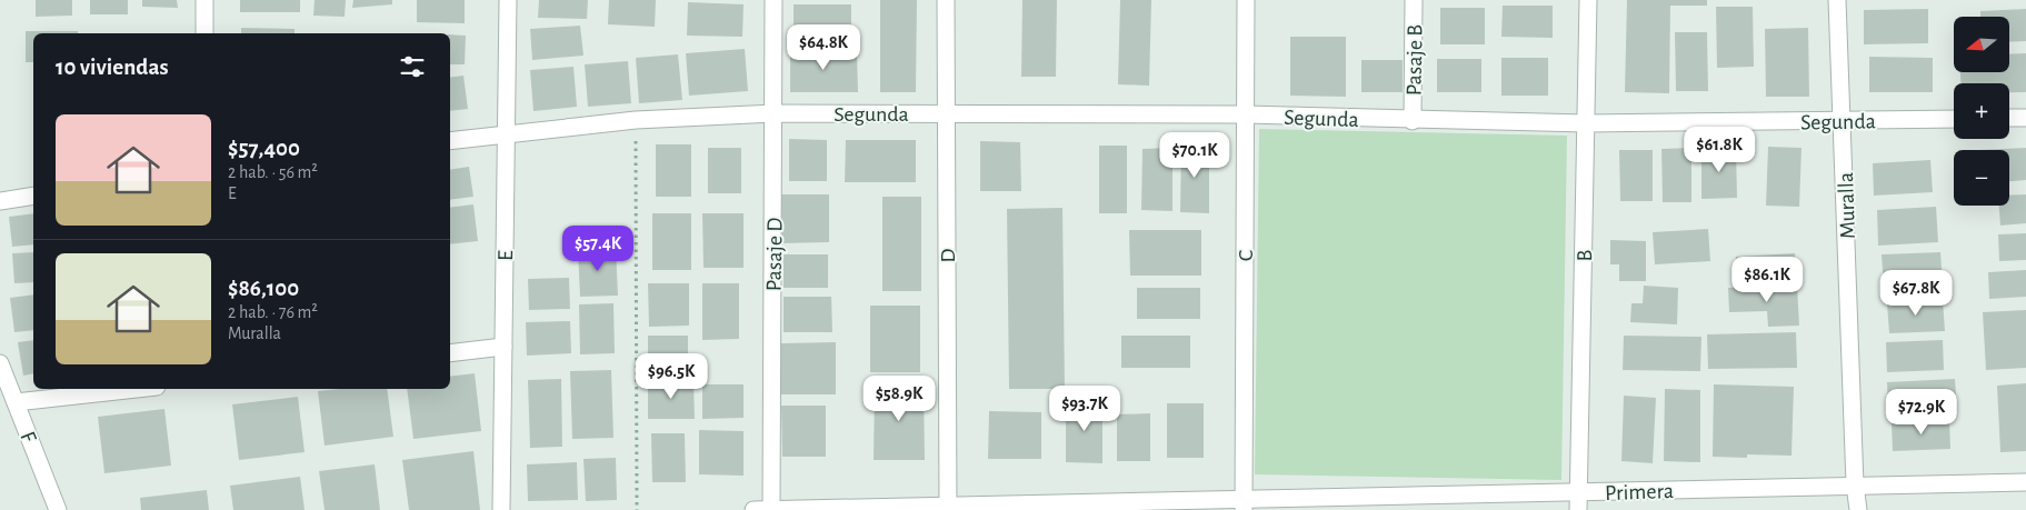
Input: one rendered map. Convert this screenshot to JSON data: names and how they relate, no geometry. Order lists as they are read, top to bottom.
{
  "streets": {
    "street": [
      "Pasaje B",
      "Segunda",
      "Muralla",
      "Pasaje D",
      "E",
      "D",
      "C",
      "B",
      "F",
      "Primera"
    ]
  },
  "crossings": [
    ["Pasaje B", "Segunda"],
    ["Segunda", "Muralla"],
    ["Segunda", "Pasaje D"],
    ["Segunda", "E"],
    ["Segunda", "D"],
    ["Segunda", "C"],
    ["Segunda", "B"],
    ["Muralla", "Primera"],
    ["Pasaje D", "Primera"],
    ["D", "Primera"],
    ["C", "Primera"],
    ["B", "Primera"]
  ],
  "north": "left",
  "page": {
    "map_buttons": ["+", "−"],
    "price": [
      "$64.8K",
      "$61.8K",
      "$70.1K",
      "$57.4K",
      "$86.1K",
      "$67.8K",
      "$96.5K",
      "$58.9K",
      "$93.7K",
      "$72.9K"
    ],
    "heading": "10 viviendas",
    "list": [
      {
        "name": "$57,400",
        "note": "2 hab. · 56 m² · E"
      },
      {
        "name": "$86,100",
        "note": "2 hab. · 76 m² · Muralla"
      }
    ]
  }
}
